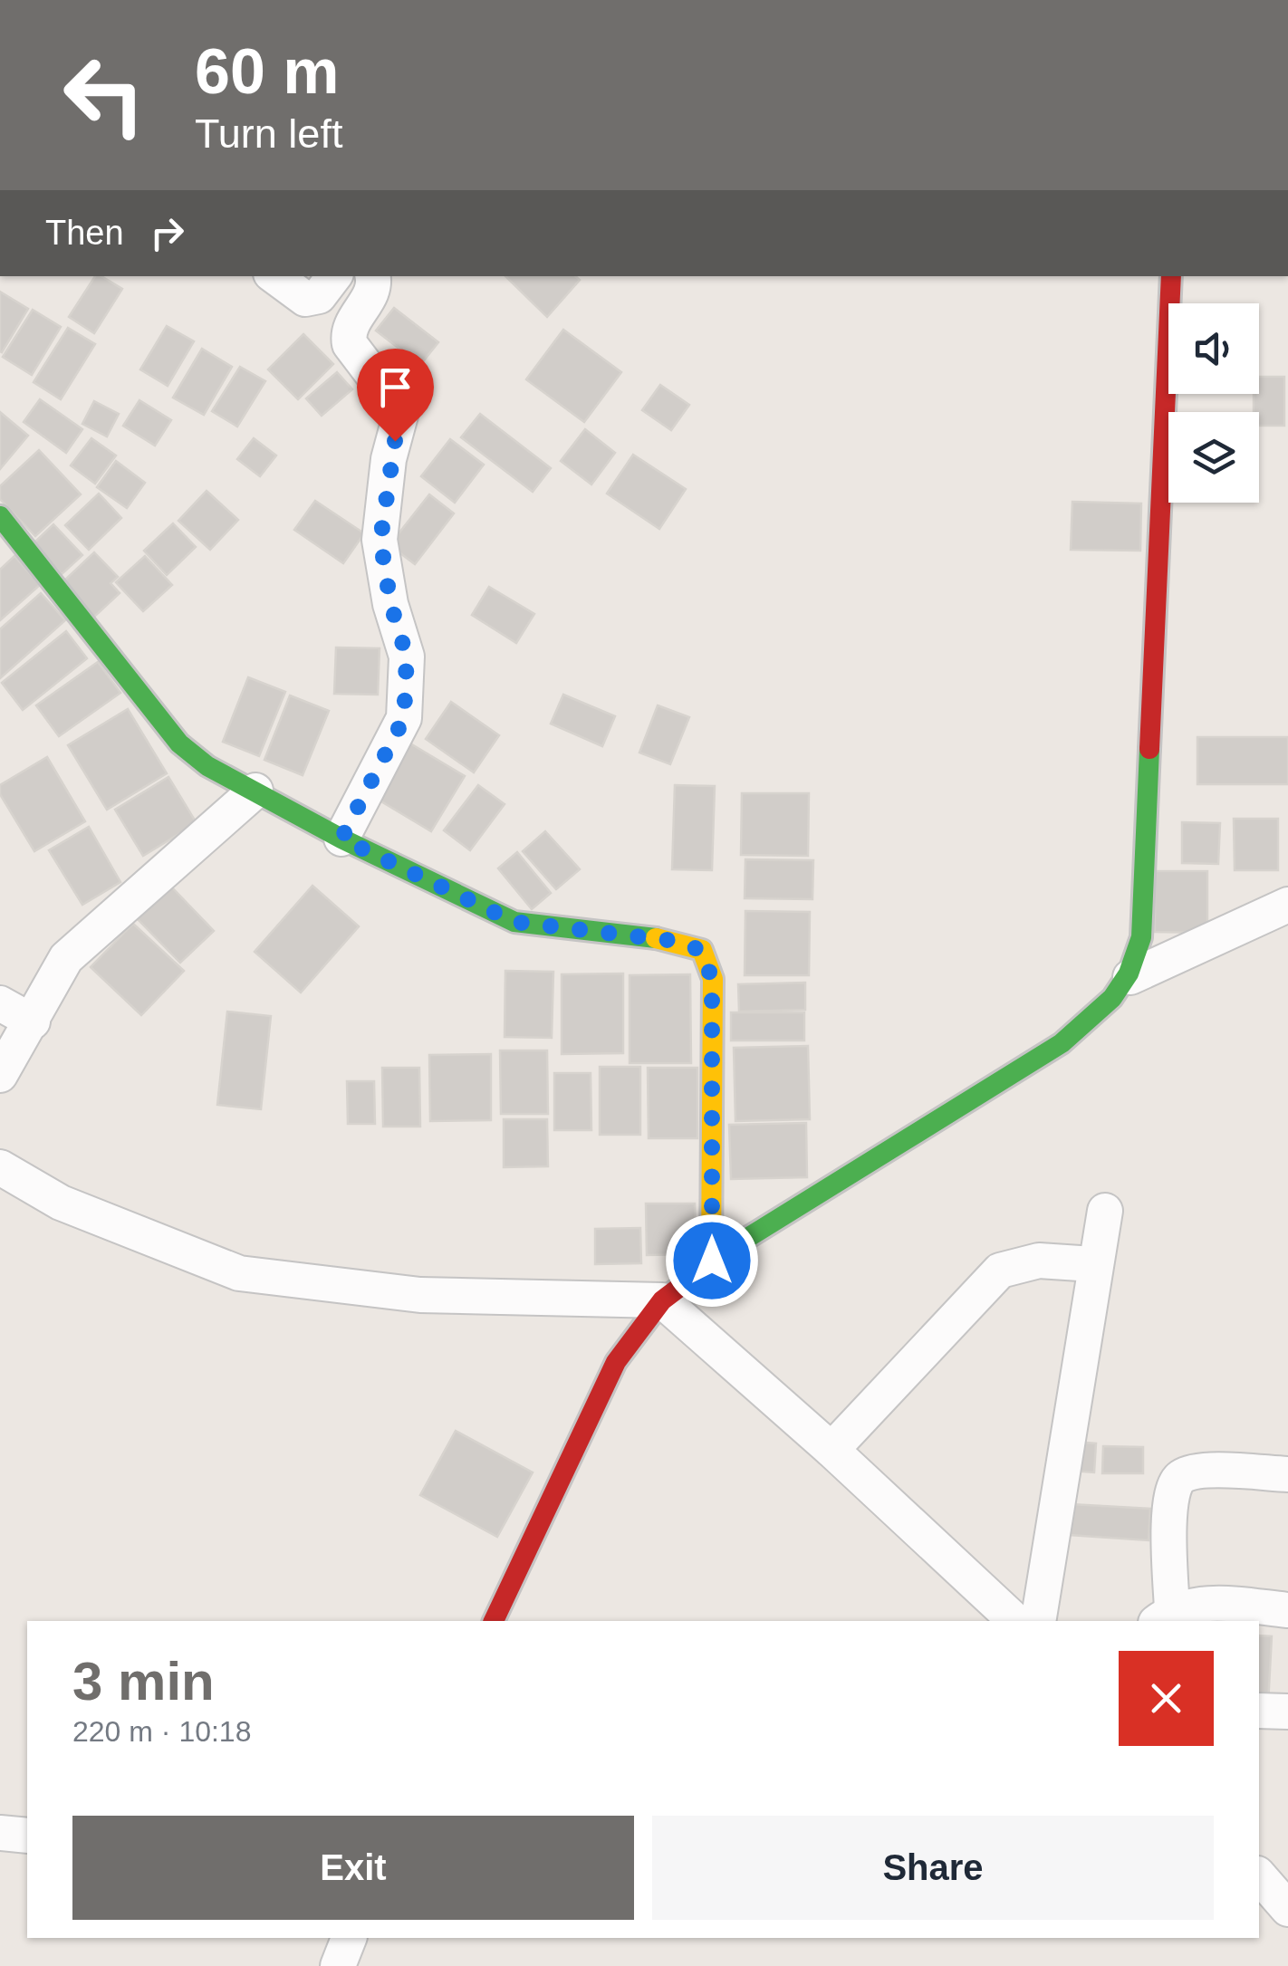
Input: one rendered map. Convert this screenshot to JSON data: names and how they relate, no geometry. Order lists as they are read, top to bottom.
{
  "page": {
    "turn": ["60 m", "Turn left"],
    "then": "Then",
    "heading": ["3 min", "220 m · 10:18"],
    "buttons": ["Exit", "Share"]
  }
}
